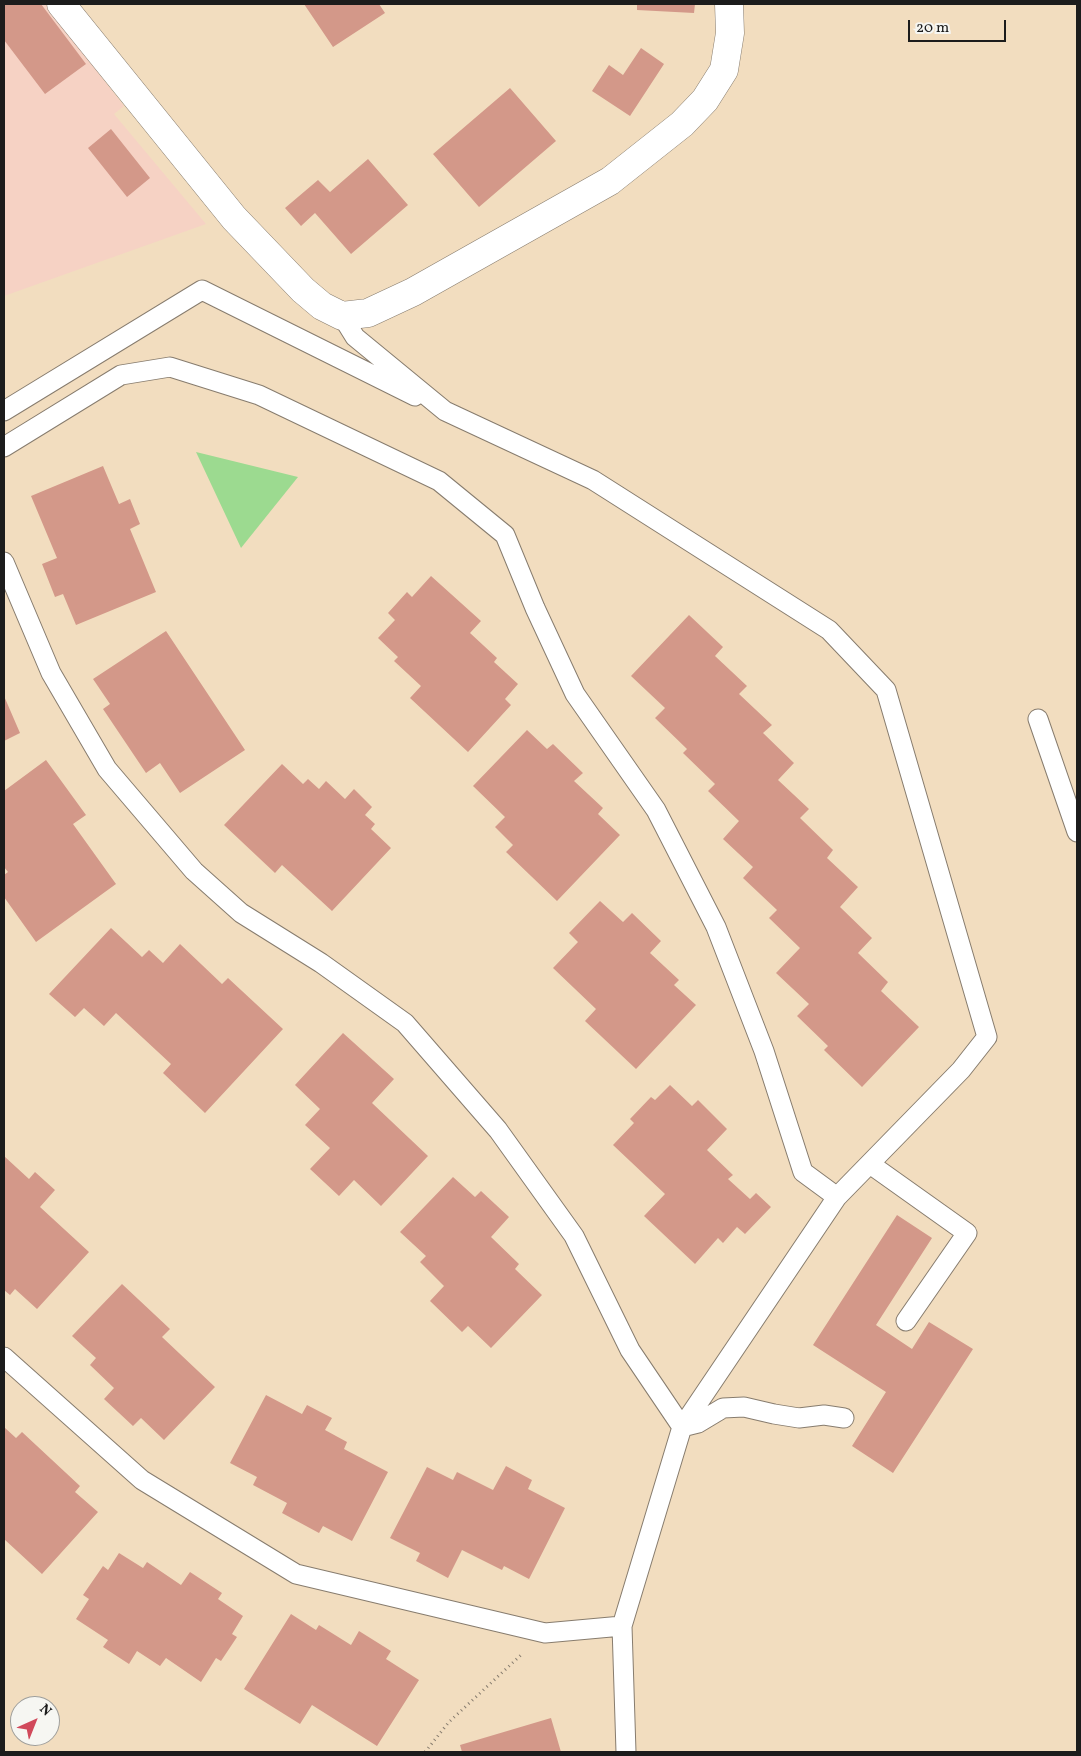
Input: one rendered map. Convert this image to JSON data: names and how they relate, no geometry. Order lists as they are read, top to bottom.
{
  "scale_bar": "20 m",
  "north": "top right"
}
